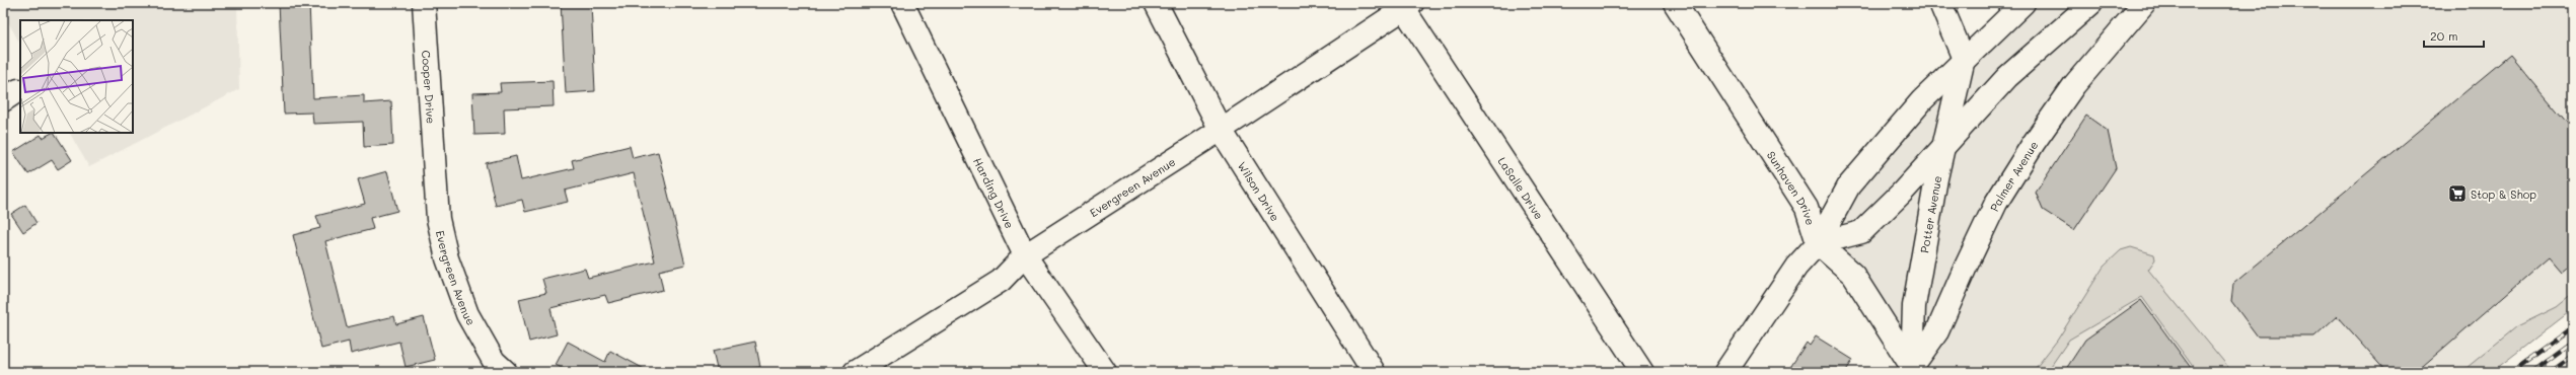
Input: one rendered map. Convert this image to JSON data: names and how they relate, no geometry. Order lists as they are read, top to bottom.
{
  "streets": {
    "street": [
      "Cooper Drive",
      "Palmer Avenue",
      "Evergreen Avenue",
      "LaSalle Drive",
      "Sunhaven Drive",
      "Wilson Drive",
      "Harding Drive",
      "Potter Avenue"
    ]
  },
  "crossings": [
    ["Cooper Drive", "Evergreen Avenue"],
    ["Palmer Avenue", "Potter Avenue"],
    ["Evergreen Avenue", "LaSalle Drive"],
    ["Evergreen Avenue", "Wilson Drive"],
    ["Evergreen Avenue", "Harding Drive"]
  ],
  "places": {
    "supermarket": ["Stop & Shop"]
  },
  "scale_bar": "20 m"
}
